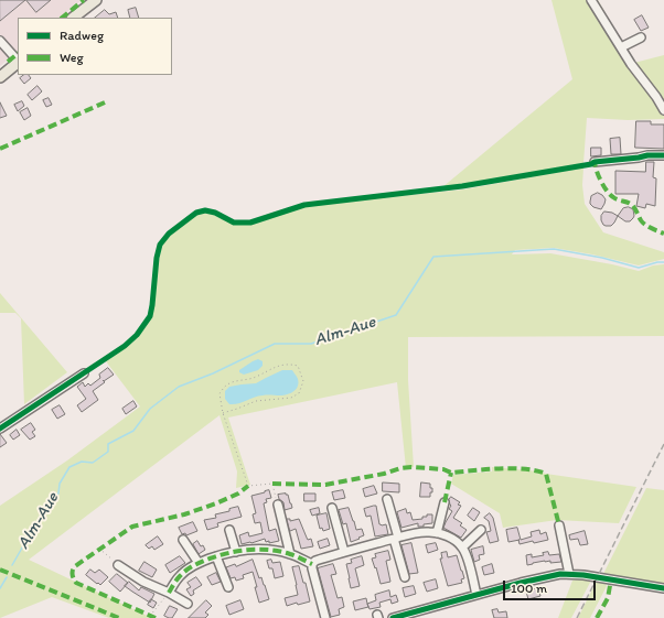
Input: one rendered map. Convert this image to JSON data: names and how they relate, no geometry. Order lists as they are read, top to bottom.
{
  "water": ["Alm-Aue"],
  "legend": ["Radweg", "Weg"],
  "scale_bar": "100 m"
}
